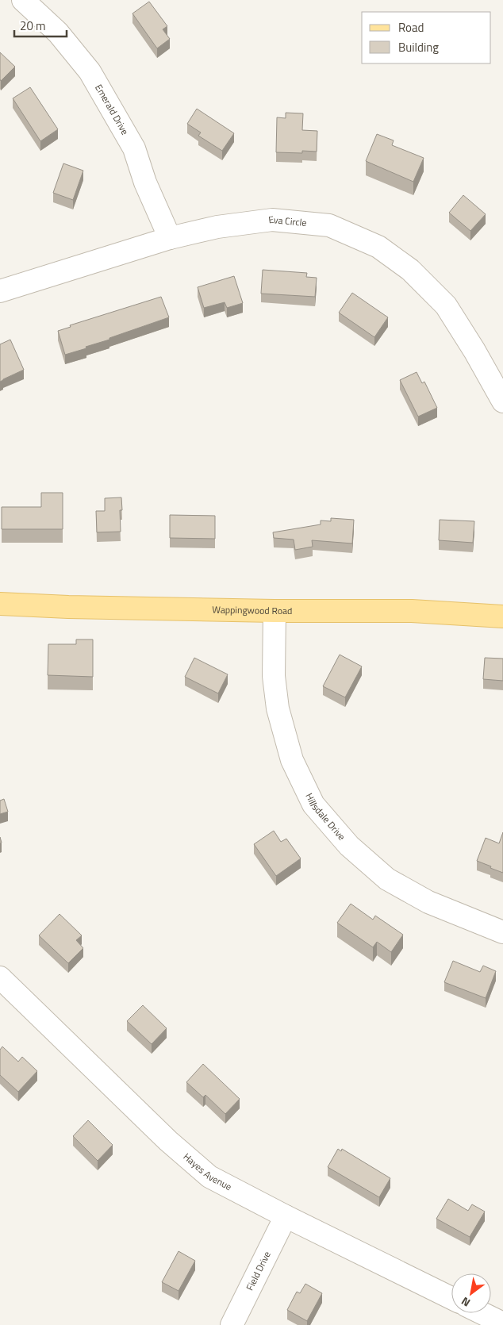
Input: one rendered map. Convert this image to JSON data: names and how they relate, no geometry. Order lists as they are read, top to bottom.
{
  "streets": {
    "main road": ["Wappingwood Road"],
    "street": [
      "Emerald Drive",
      "Eva Circle",
      "Hillsdale Drive",
      "Hayes Avenue",
      "Field Drive"
    ]
  },
  "crossings": [
    ["Emerald Drive", "Eva Circle"],
    ["Wappingwood Road", "Hillsdale Drive"],
    ["Hayes Avenue", "Field Drive"]
  ],
  "legend": ["Road", "Building"],
  "scale_bar": "20 m",
  "north": "bottom left"
}
